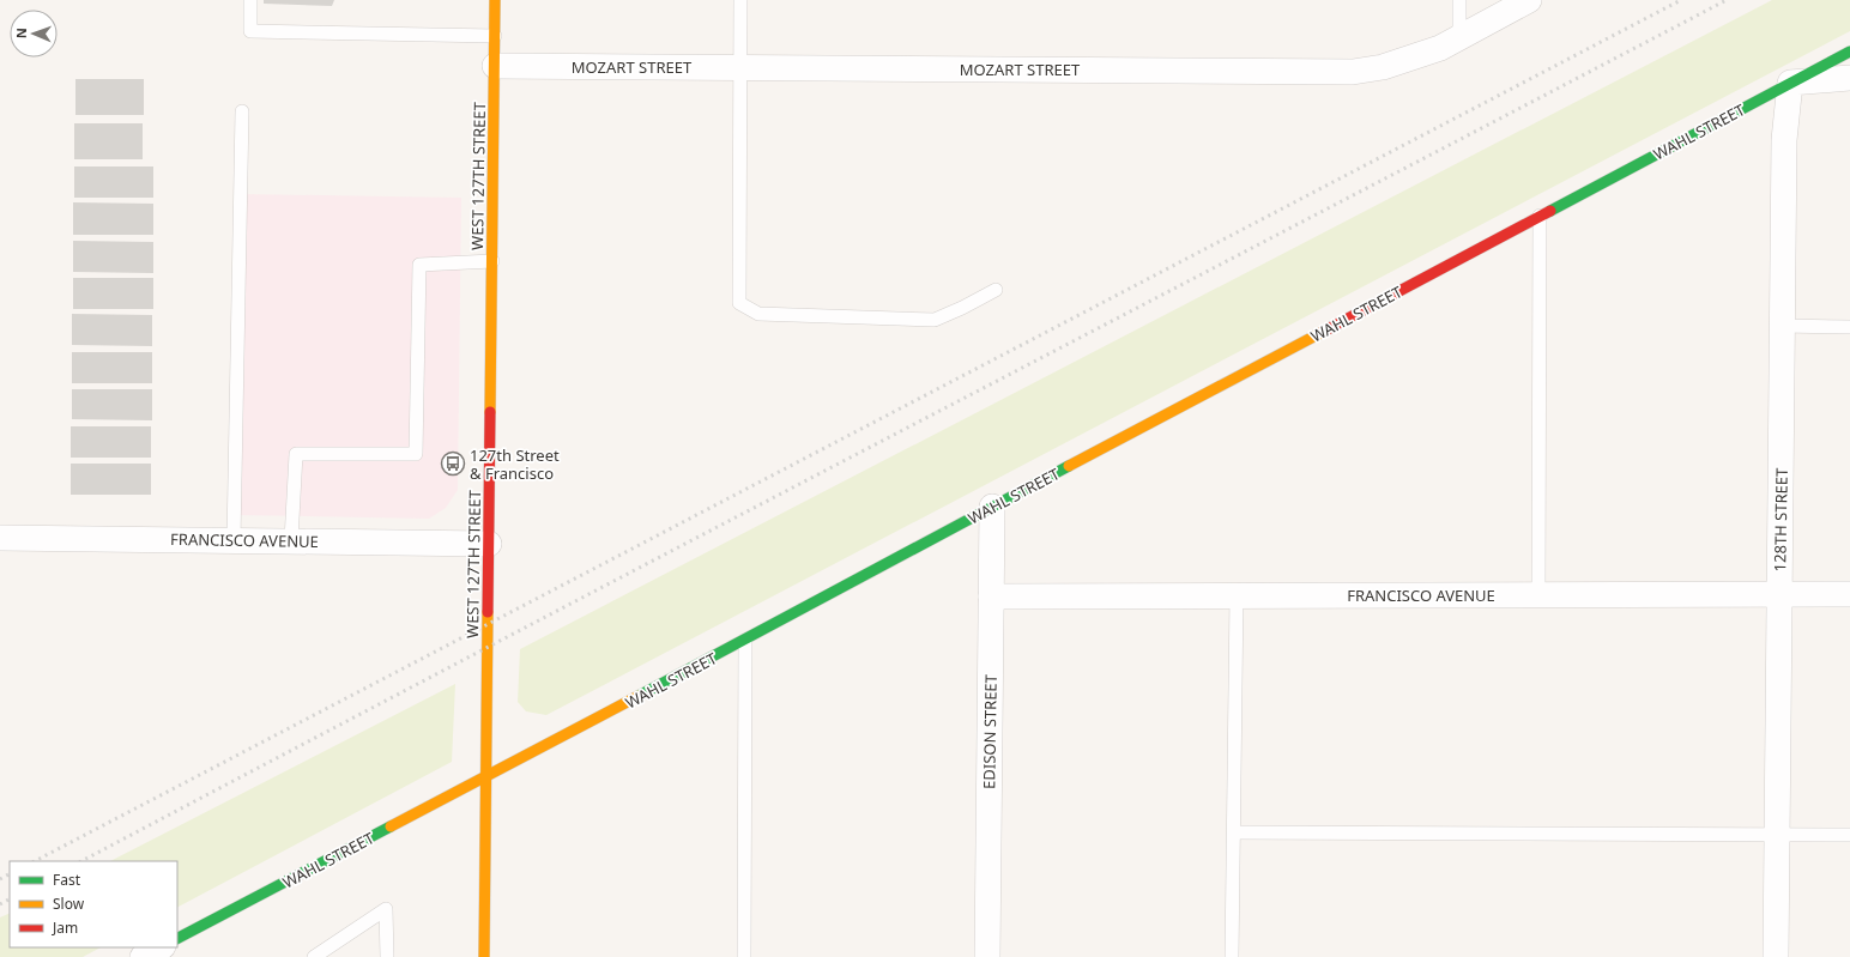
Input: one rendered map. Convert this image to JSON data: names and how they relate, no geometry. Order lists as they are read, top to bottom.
{
  "streets": {
    "street": [
      "MOZART STREET",
      "WAHL STREET",
      "WEST 127TH STREET",
      "128TH STREET",
      "FRANCISCO AVENUE",
      "EDISON STREET"
    ]
  },
  "crossings": [
    ["MOZART STREET", "WEST 127TH STREET"],
    ["WAHL STREET", "WEST 127TH STREET"],
    ["WAHL STREET", "128TH STREET"],
    ["WAHL STREET", "EDISON STREET"],
    ["WEST 127TH STREET", "FRANCISCO AVENUE"],
    ["128TH STREET", "FRANCISCO AVENUE"],
    ["FRANCISCO AVENUE", "EDISON STREET"]
  ],
  "places": {
    "bus stop": ["127th Street & Francisco"]
  },
  "legend": ["Fast", "Slow", "Jam"],
  "north": "left"
}
